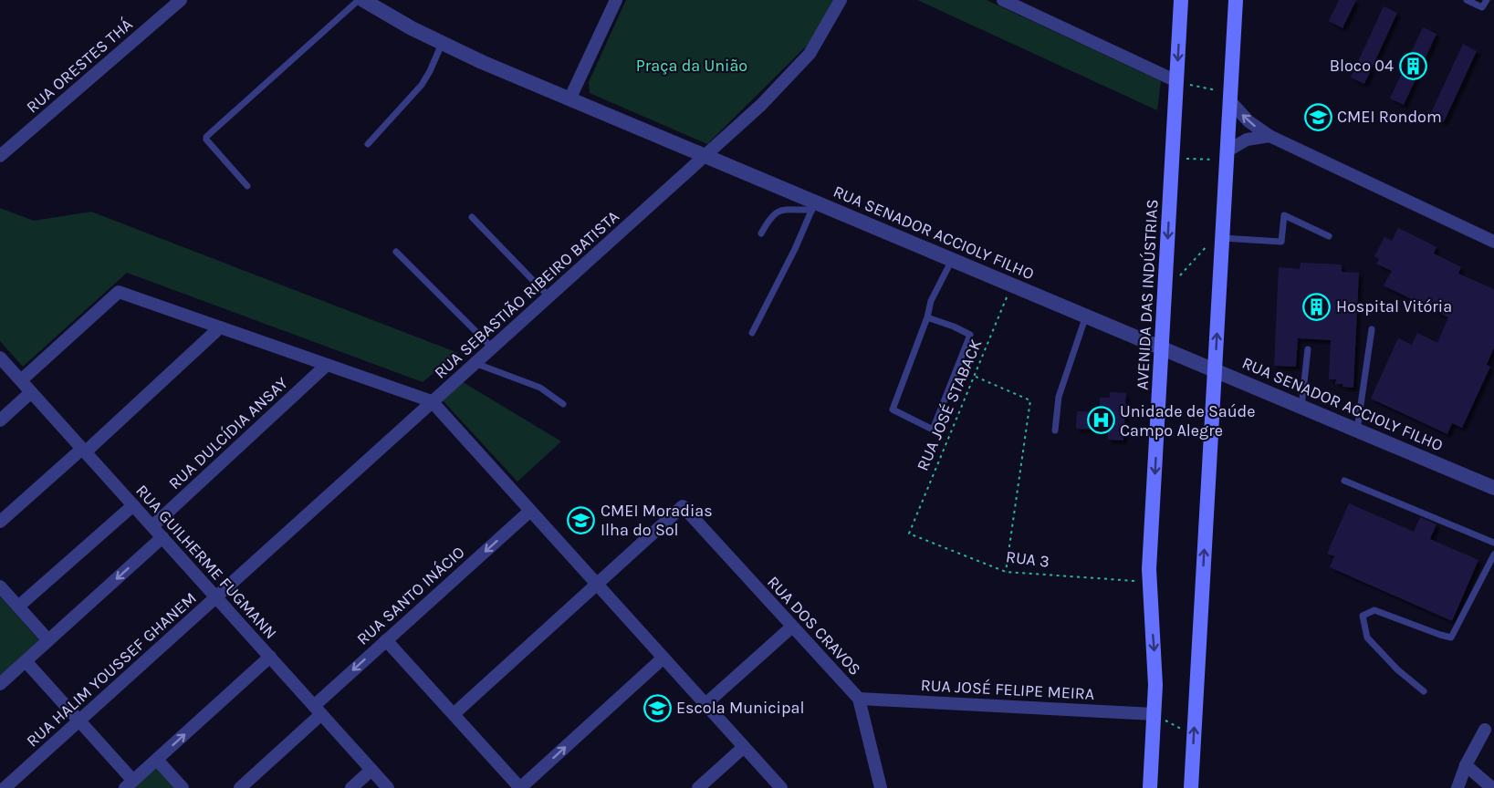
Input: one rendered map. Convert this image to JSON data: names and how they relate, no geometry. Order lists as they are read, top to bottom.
{
  "streets": {
    "main road": ["AVENIDA DAS INDÚSTRIAS"],
    "street": [
      "RUA ORESTES THÁ",
      "RUA SENADOR ACCIOLY FILHO",
      "RUA SEBASTIÃO RIBEIRO BATISTA",
      "RUA DULCÍDIA ANSAY",
      "RUA GUILHERME FUGMANN",
      "RUA SANTO INÁCIO",
      "RUA DOS CRAVOS",
      "RUA HALIM YOUSSEF GHANEM",
      "RUA JOSÉ FELIPE MEIRA"
    ],
    "path": ["RUA JOSÉ STABACK", "RUA 3"]
  },
  "crossings": [
    ["RUA SENADOR ACCIOLY FILHO", "RUA SEBASTIÃO RIBEIRO BATISTA"],
    ["RUA SENADOR ACCIOLY FILHO", "AVENIDA DAS INDÚSTRIAS"],
    ["RUA SENADOR ACCIOLY FILHO", "RUA JOSÉ STABACK"],
    ["RUA SEBASTIÃO RIBEIRO BATISTA", "RUA GUILHERME FUGMANN"],
    ["RUA SEBASTIÃO RIBEIRO BATISTA", "RUA HALIM YOUSSEF GHANEM"],
    ["AVENIDA DAS INDÚSTRIAS", "RUA 3"],
    ["AVENIDA DAS INDÚSTRIAS", "RUA JOSÉ FELIPE MEIRA"],
    ["RUA JOSÉ STABACK", "RUA 3"],
    ["RUA DULCÍDIA ANSAY", "RUA GUILHERME FUGMANN"],
    ["RUA GUILHERME FUGMANN", "RUA SANTO INÁCIO"],
    ["RUA GUILHERME FUGMANN", "RUA HALIM YOUSSEF GHANEM"],
    ["RUA DOS CRAVOS", "RUA JOSÉ FELIPE MEIRA"]
  ],
  "parks": ["Praça da União"],
  "places": {
    "building": ["Bloco 04", "Hospital Vitória"],
    "school or university": ["CMEI Rondom", "CMEI Moradias Ilha do Sol", "Escola Municipal"],
    "hospital": ["Unidade de Saúde Campo Alegre"]
  }
}
